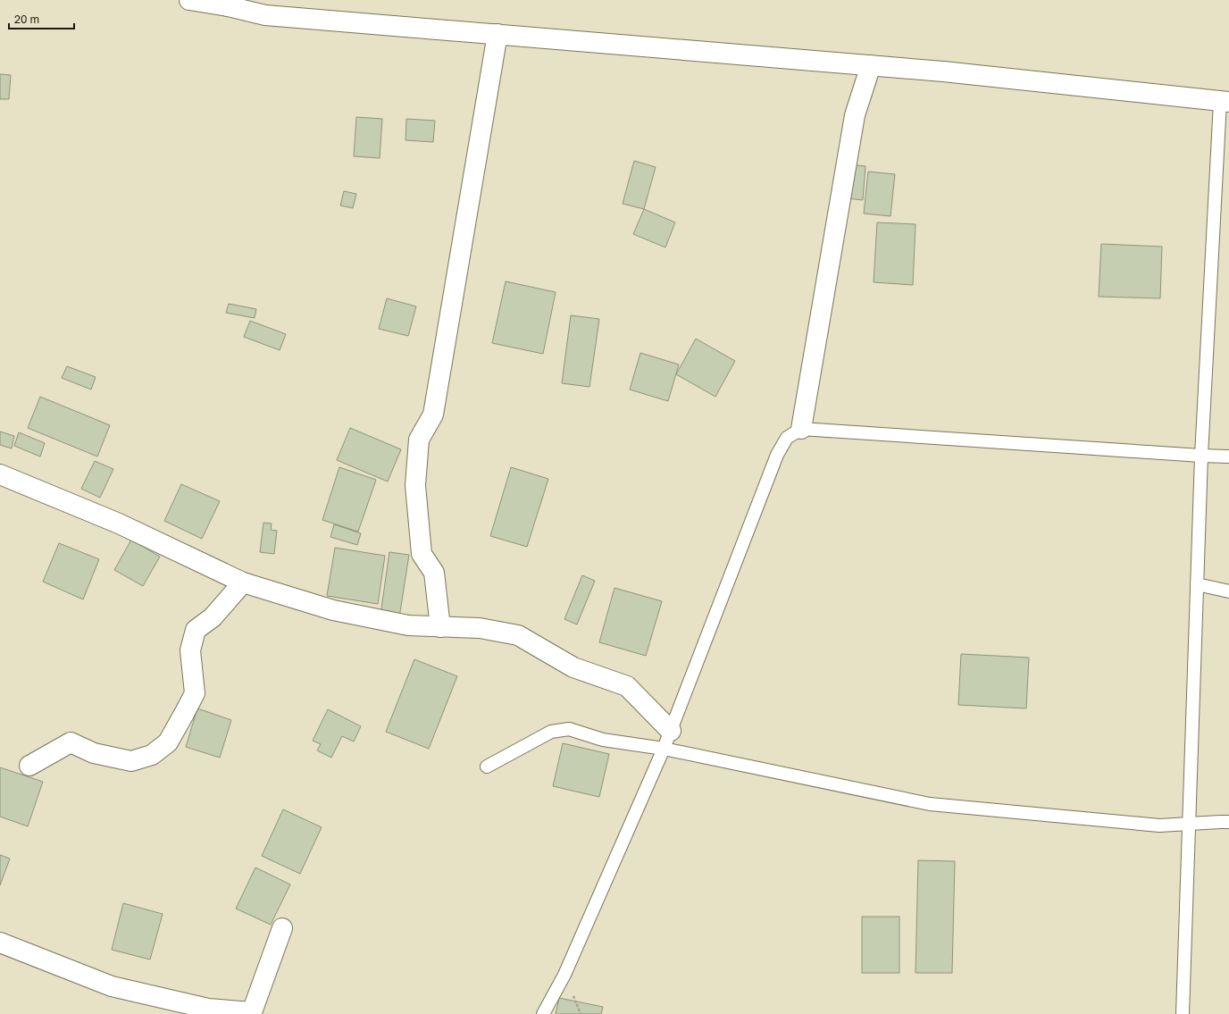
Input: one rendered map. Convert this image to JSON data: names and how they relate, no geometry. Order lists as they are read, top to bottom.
{
  "scale_bar": "20 m"
}
